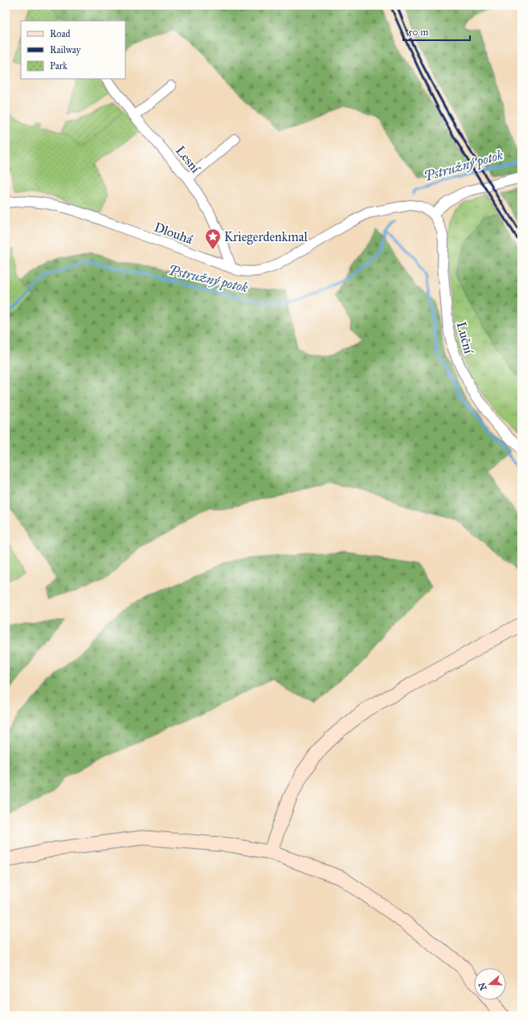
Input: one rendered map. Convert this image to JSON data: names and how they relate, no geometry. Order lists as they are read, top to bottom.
{
  "streets": {
    "street": ["Lesní", "Dlouhá", "Luční"]
  },
  "crossings": [
    ["Lesní", "Dlouhá"],
    ["Dlouhá", "Luční"]
  ],
  "water": ["Pstružný potok"],
  "places": {
    "place": ["Kriegerdenkmal"]
  },
  "legend": ["Road", "Railway", "Park"],
  "scale_bar": "50 m",
  "north": "left"
}
